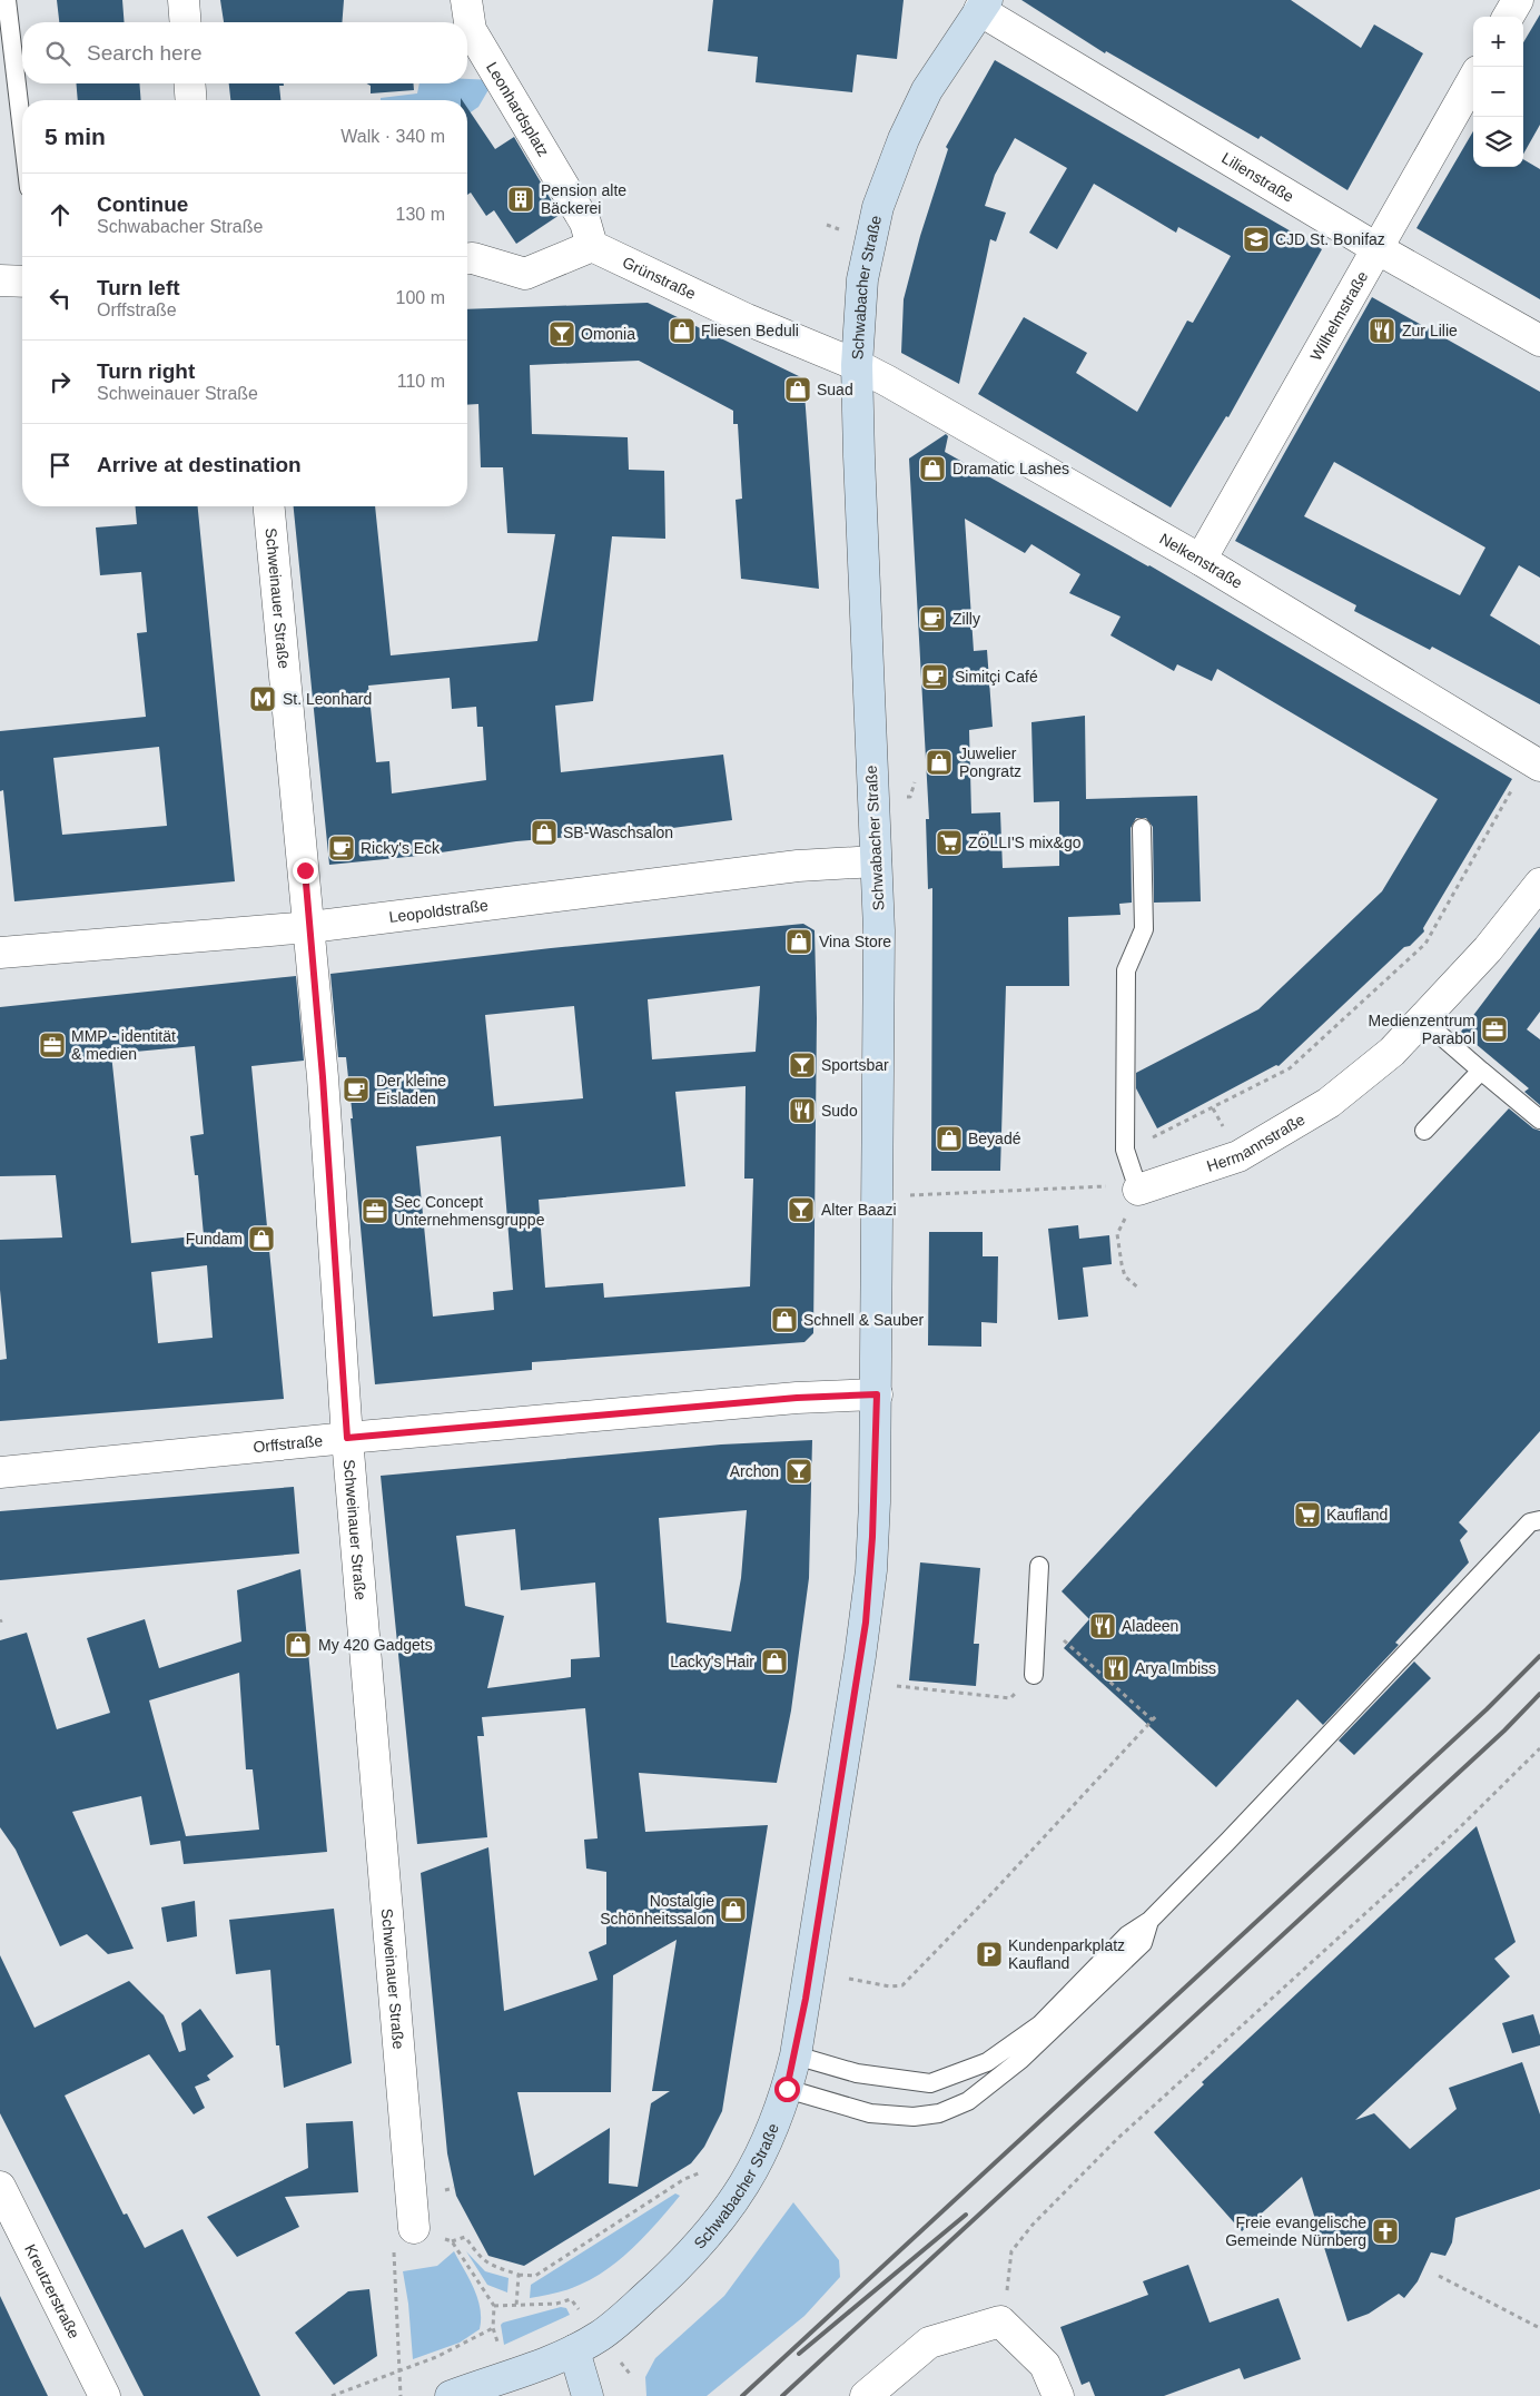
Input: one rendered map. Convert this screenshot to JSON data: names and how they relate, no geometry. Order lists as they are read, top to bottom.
{
  "streets": {
    "main road": ["Schwabacher Straße"],
    "street": [
      "Leonhardsplatz",
      "Lilienstraße",
      "Grünstraße",
      "Wilhelmstraße",
      "Nelkenstraße",
      "Schweinauer Straße",
      "Leopoldstraße",
      "Hermannstraße",
      "Orffstraße",
      "Kreutzerstraße"
    ]
  },
  "crossings": [
    ["Leonhardsplatz", "Grünstraße"],
    ["Lilienstraße", "Schwabacher Straße"],
    ["Lilienstraße", "Wilhelmstraße"],
    ["Grünstraße", "Schwabacher Straße"],
    ["Grünstraße", "Nelkenstraße"],
    ["Schwabacher Straße", "Nelkenstraße"],
    ["Schwabacher Straße", "Leopoldstraße"],
    ["Schwabacher Straße", "Orffstraße"],
    ["Wilhelmstraße", "Nelkenstraße"],
    ["Schweinauer Straße", "Leopoldstraße"],
    ["Schweinauer Straße", "Orffstraße"]
  ],
  "places": {
    "building": ["Pension alte Bäckerei"],
    "school or university": ["CJD St. Bonifaz"],
    "shop": [
      "Fliesen Beduli",
      "Suad",
      "Dramatic Lashes",
      "Juwelier Pongratz",
      "SB-Waschsalon",
      "Vina Store",
      "Beyadé",
      "Fundam",
      "Schnell & Sauber",
      "My 420 Gadgets",
      "Lacky's Hair",
      "Nostalgie Schönheitssalon"
    ],
    "restaurant": [
      "Zur Lilie",
      "Sudo",
      "Aladeen",
      "Arya Imbiss"
    ],
    "bar": [
      "Omonia",
      "Sportsbar",
      "Alter Baazi",
      "Archon"
    ],
    "cafe": [
      "Zilly",
      "Simitçi Café",
      "Ricky's Eck",
      "Der kleine Eisladen"
    ],
    "metro station": ["St. Leonhard"],
    "supermarket": ["ZÖLLI'S mix&go", "Kaufland"],
    "office": ["Medienzentrum Parabol", "MMP - identität & medien", "Sec Concept Unternehmensgruppe"],
    "parking": ["Kundenparkplatz Kaufland"],
    "church": ["Freie evangelische Gemeinde Nürnberg"]
  },
  "page": {
    "map_buttons": ["+", "−"],
    "search": "Search here",
    "heading": ["5 min", "Walk · 340 m"],
    "list": [
      ["Continue", "Schwabacher Straße", "130 m"],
      ["Turn left", "Orffstraße", "100 m"],
      ["Turn right", "Schweinauer Straße", "110 m"],
      "Arrive at destination"
    ]
  }
}
